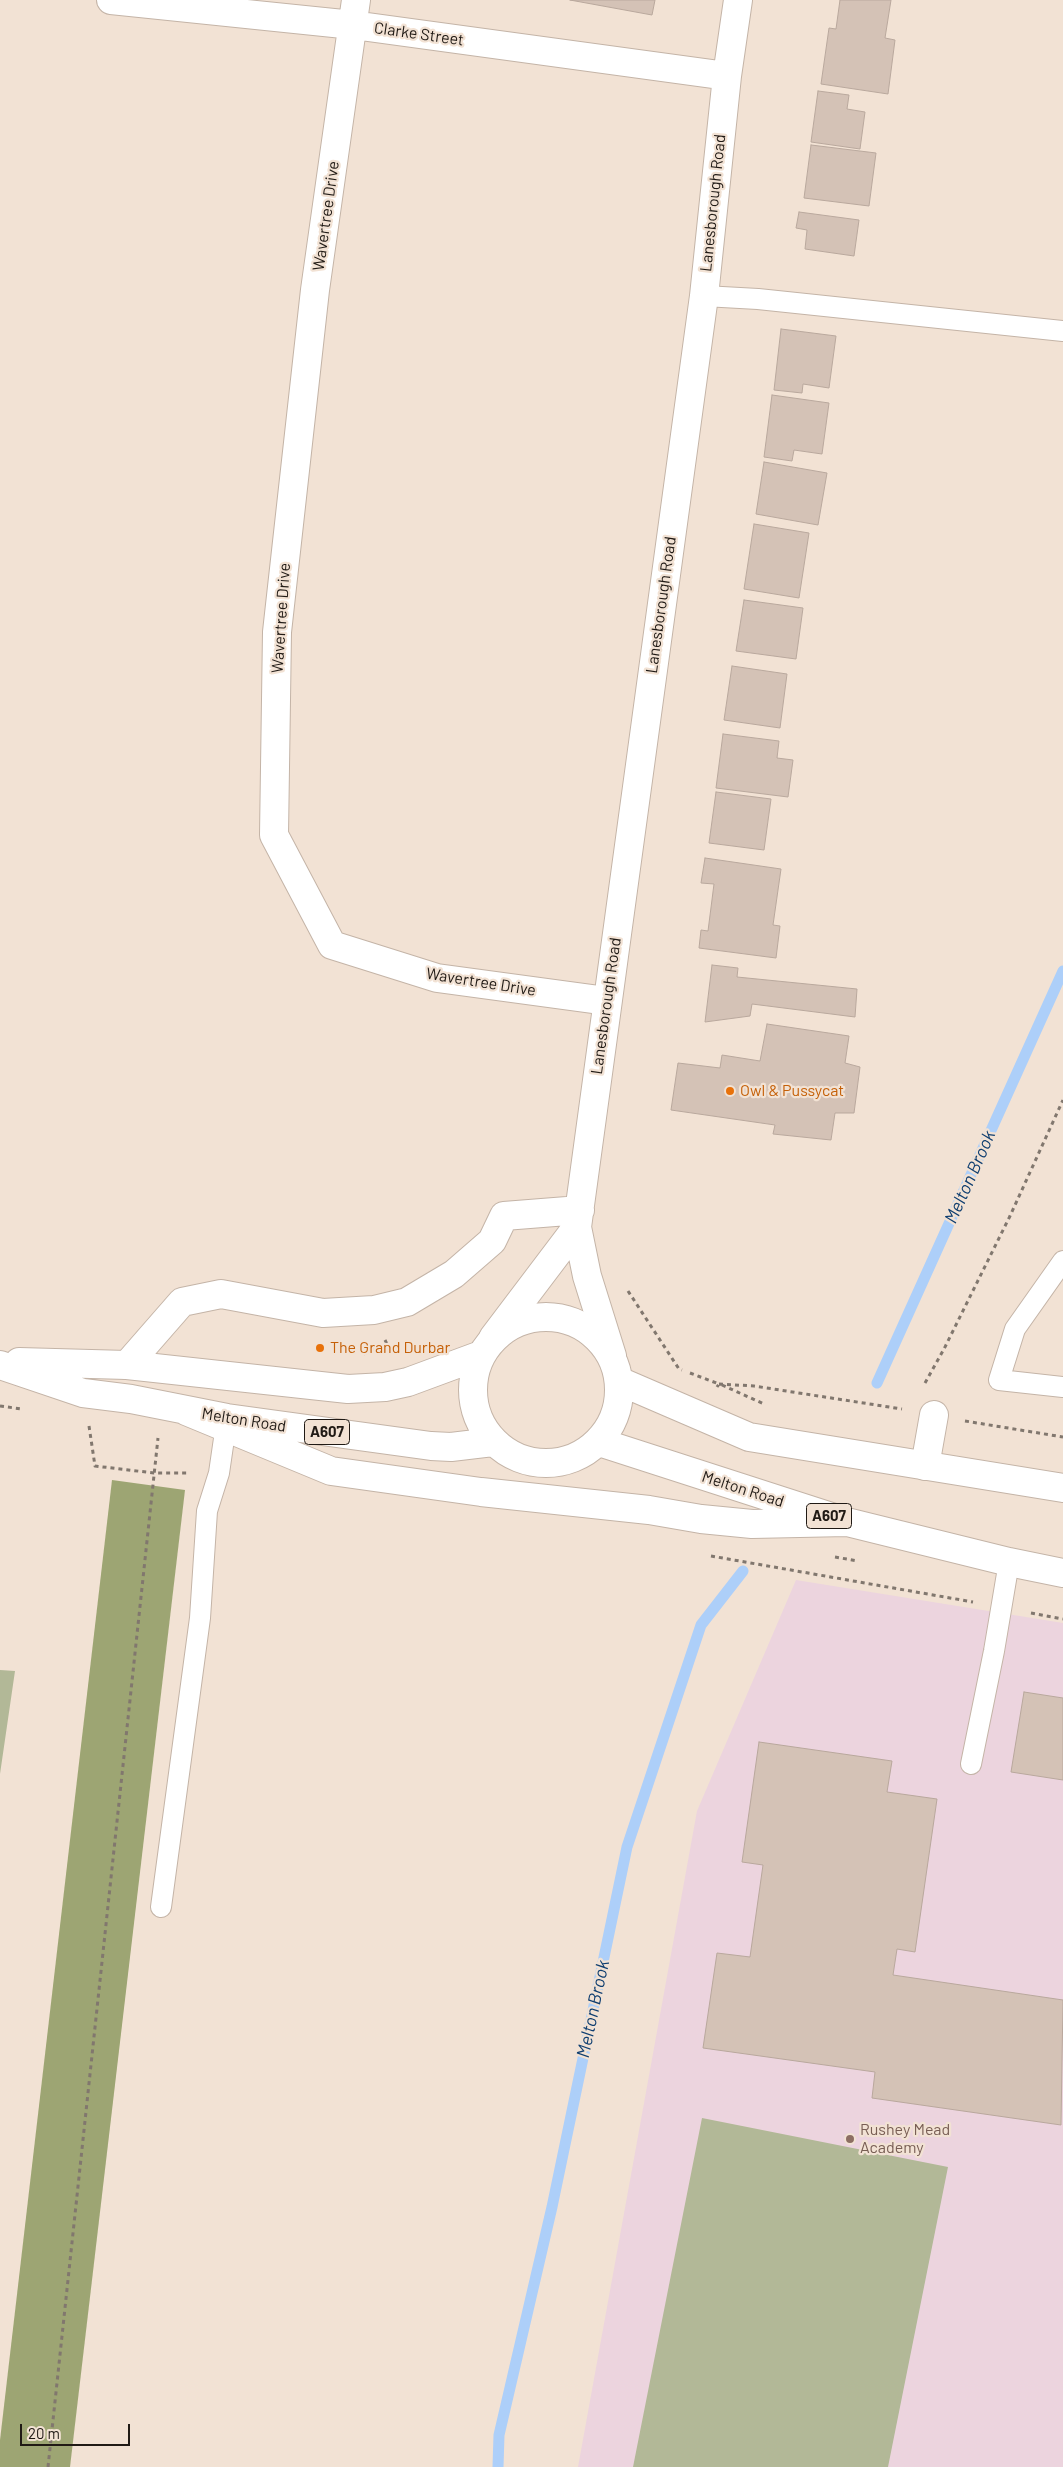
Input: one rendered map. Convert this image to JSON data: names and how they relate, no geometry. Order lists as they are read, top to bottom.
{
  "streets": {
    "street": [
      "Clarke Street",
      "Lanesborough Road",
      "Wavertree Drive",
      "Melton Road",
      "A607"
    ]
  },
  "crossings": [
    ["Clarke Street", "Lanesborough Road"],
    ["Clarke Street", "Wavertree Drive"],
    ["Lanesborough Road", "Wavertree Drive"],
    ["Lanesborough Road", "Melton Road"],
    ["Lanesborough Road", "A607"],
    ["Melton Road", "A607"]
  ],
  "water": ["Melton Brook"],
  "places": ["Owl & Pussycat", "The Grand Durbar", "Rushey Mead Academy"],
  "scale_bar": "20 m"
}
